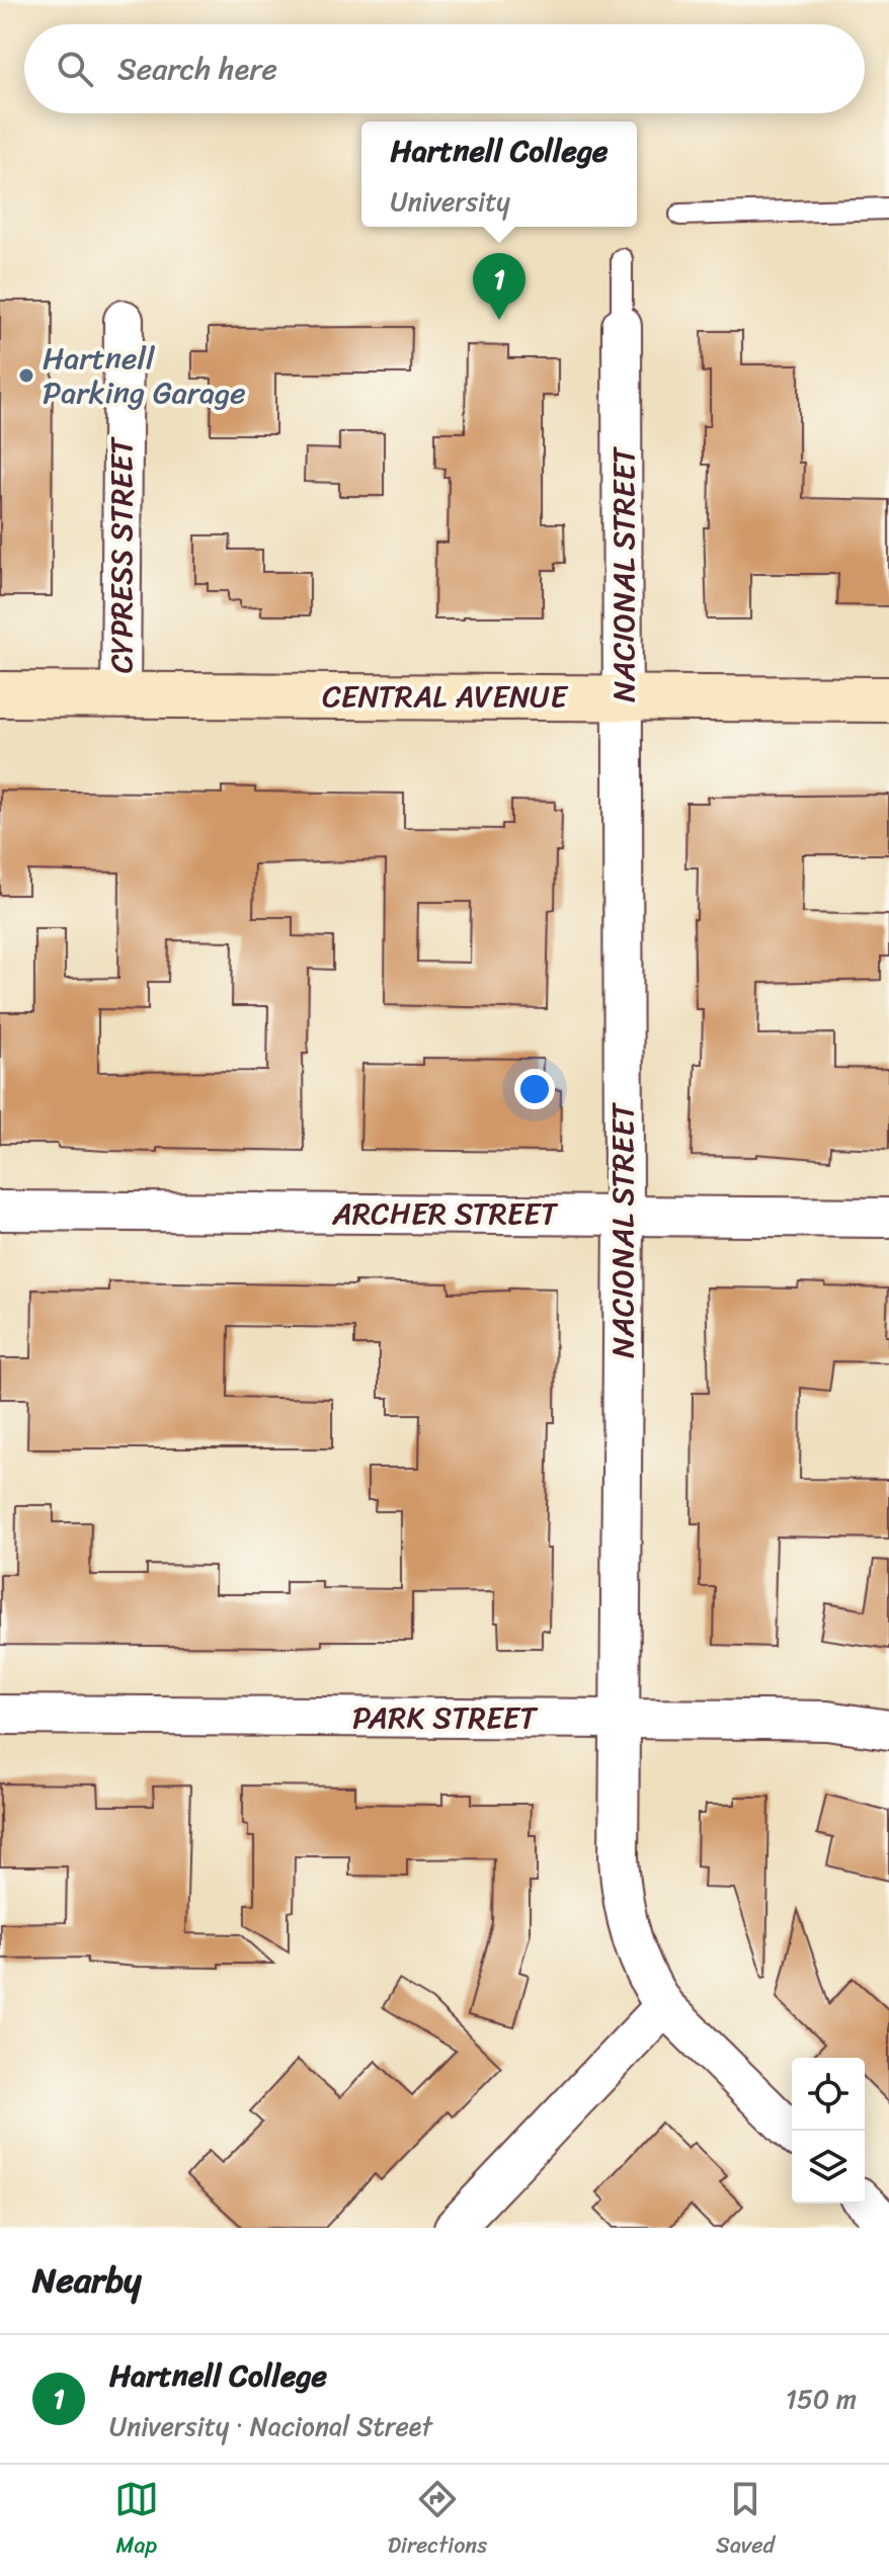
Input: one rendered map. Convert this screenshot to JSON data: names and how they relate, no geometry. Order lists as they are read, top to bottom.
{
  "streets": {
    "street": [
      "CYPRESS STREET",
      "NACIONAL STREET",
      "CENTRAL AVENUE",
      "ARCHER STREET",
      "PARK STREET"
    ]
  },
  "crossings": [
    ["CYPRESS STREET", "CENTRAL AVENUE"],
    ["NACIONAL STREET", "CENTRAL AVENUE"],
    ["NACIONAL STREET", "ARCHER STREET"],
    ["NACIONAL STREET", "PARK STREET"]
  ],
  "places": ["Hartnell Parking Garage"],
  "page": {
    "search": "Search here",
    "popup": ["Hartnell College", "University"],
    "pins": "1",
    "heading": "Nearby",
    "list": [
      {
        "mark": "1",
        "name": "Hartnell College",
        "note": "University · Nacional Street",
        "value": "150 m"
      }
    ],
    "nav": ["Map", "Directions", "Saved"]
  }
}
